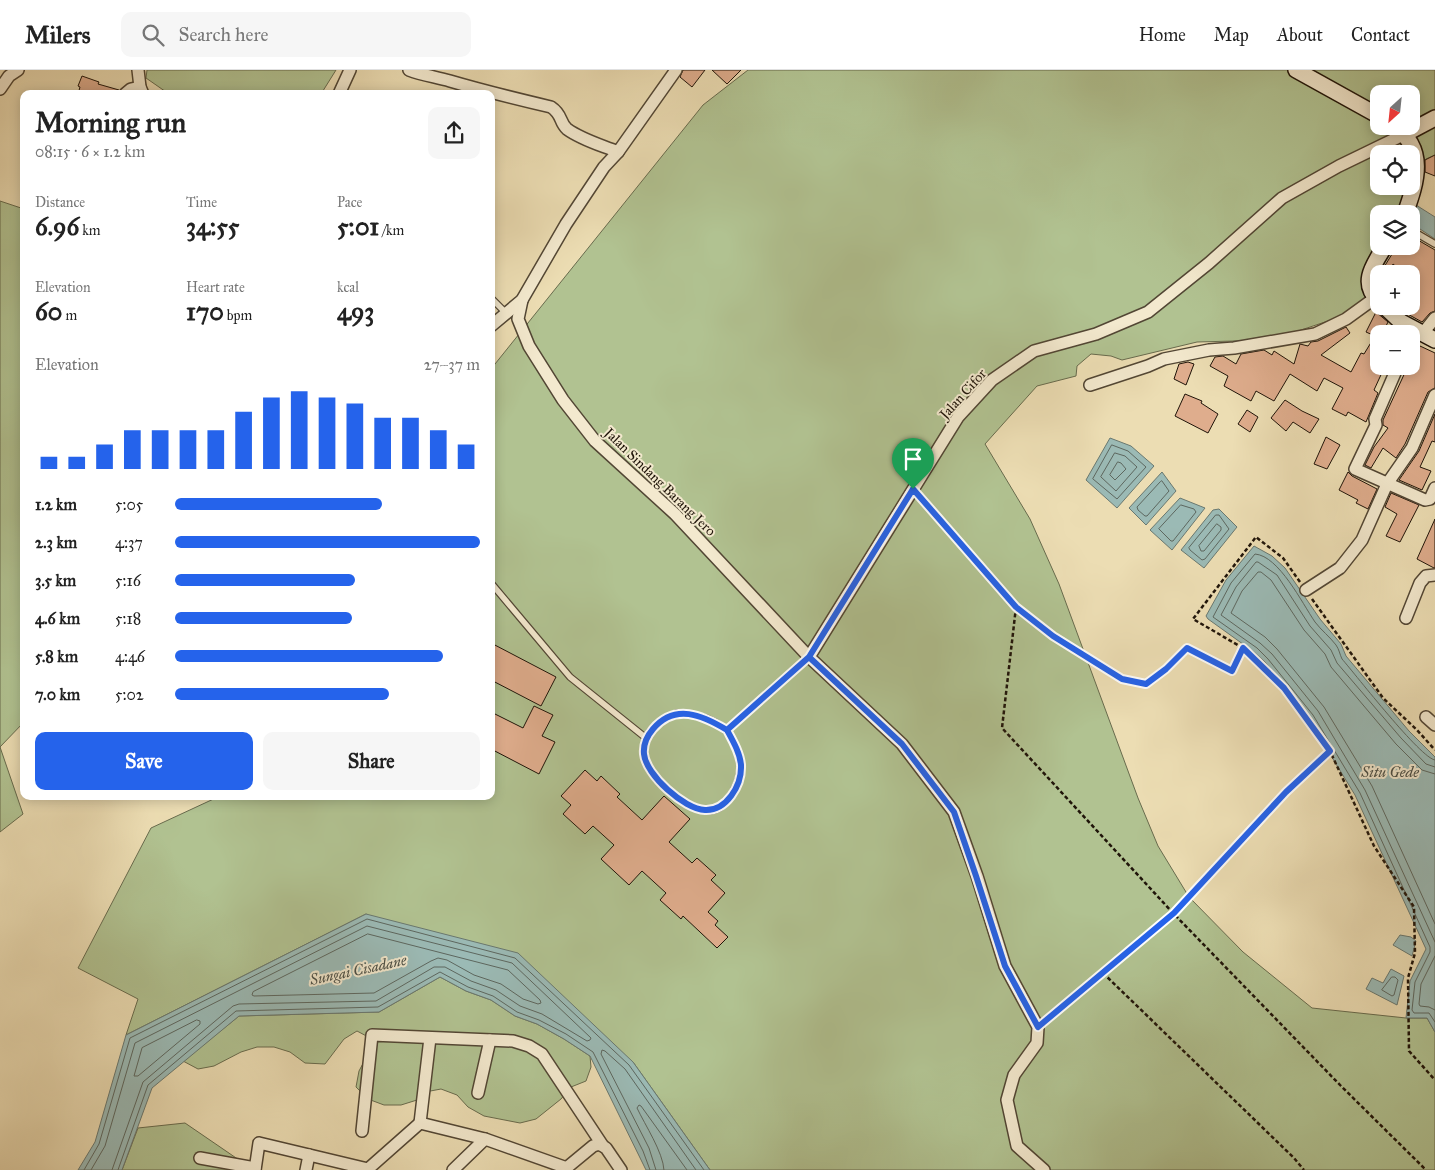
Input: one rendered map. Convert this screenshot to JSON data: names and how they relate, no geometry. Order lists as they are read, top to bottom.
{
  "streets": {
    "street": ["Jalan Cifor", "Jalan Sindang Barang Jero"]
  },
  "crossings": [
    ["Jalan Cifor", "Jalan Sindang Barang Jero"]
  ],
  "water": ["Situ Gede", "Sungai Cisadane"],
  "north": "bottom left",
  "page": {
    "header": "Milers",
    "search": "Search here",
    "nav": [
      "Home",
      "Map",
      "About",
      "Contact"
    ],
    "map_buttons": ["+", "−"],
    "heading": ["Morning run", "08:15 · 6 × 1.2 km"],
    "stats": [
      ["Distance", "6.96 km"],
      ["Time", "34:55"],
      ["Pace", "5:01 /km"],
      ["Elevation", "60 m"],
      ["Heart rate", "170 bpm"],
      ["kcal", "493"]
    ],
    "chart": ["Elevation", "27–37 m"],
    "list": [
      {
        "name": "1.2 km",
        "note": "5:05"
      },
      {
        "name": "2.3 km",
        "note": "4:37"
      },
      {
        "name": "3.5 km",
        "note": "5:16"
      },
      {
        "name": "4.6 km",
        "note": "5:18"
      },
      {
        "name": "5.8 km",
        "note": "4:46"
      },
      {
        "name": "7.0 km",
        "note": "5:02"
      }
    ],
    "buttons": ["Save", "Share"]
  }
}
